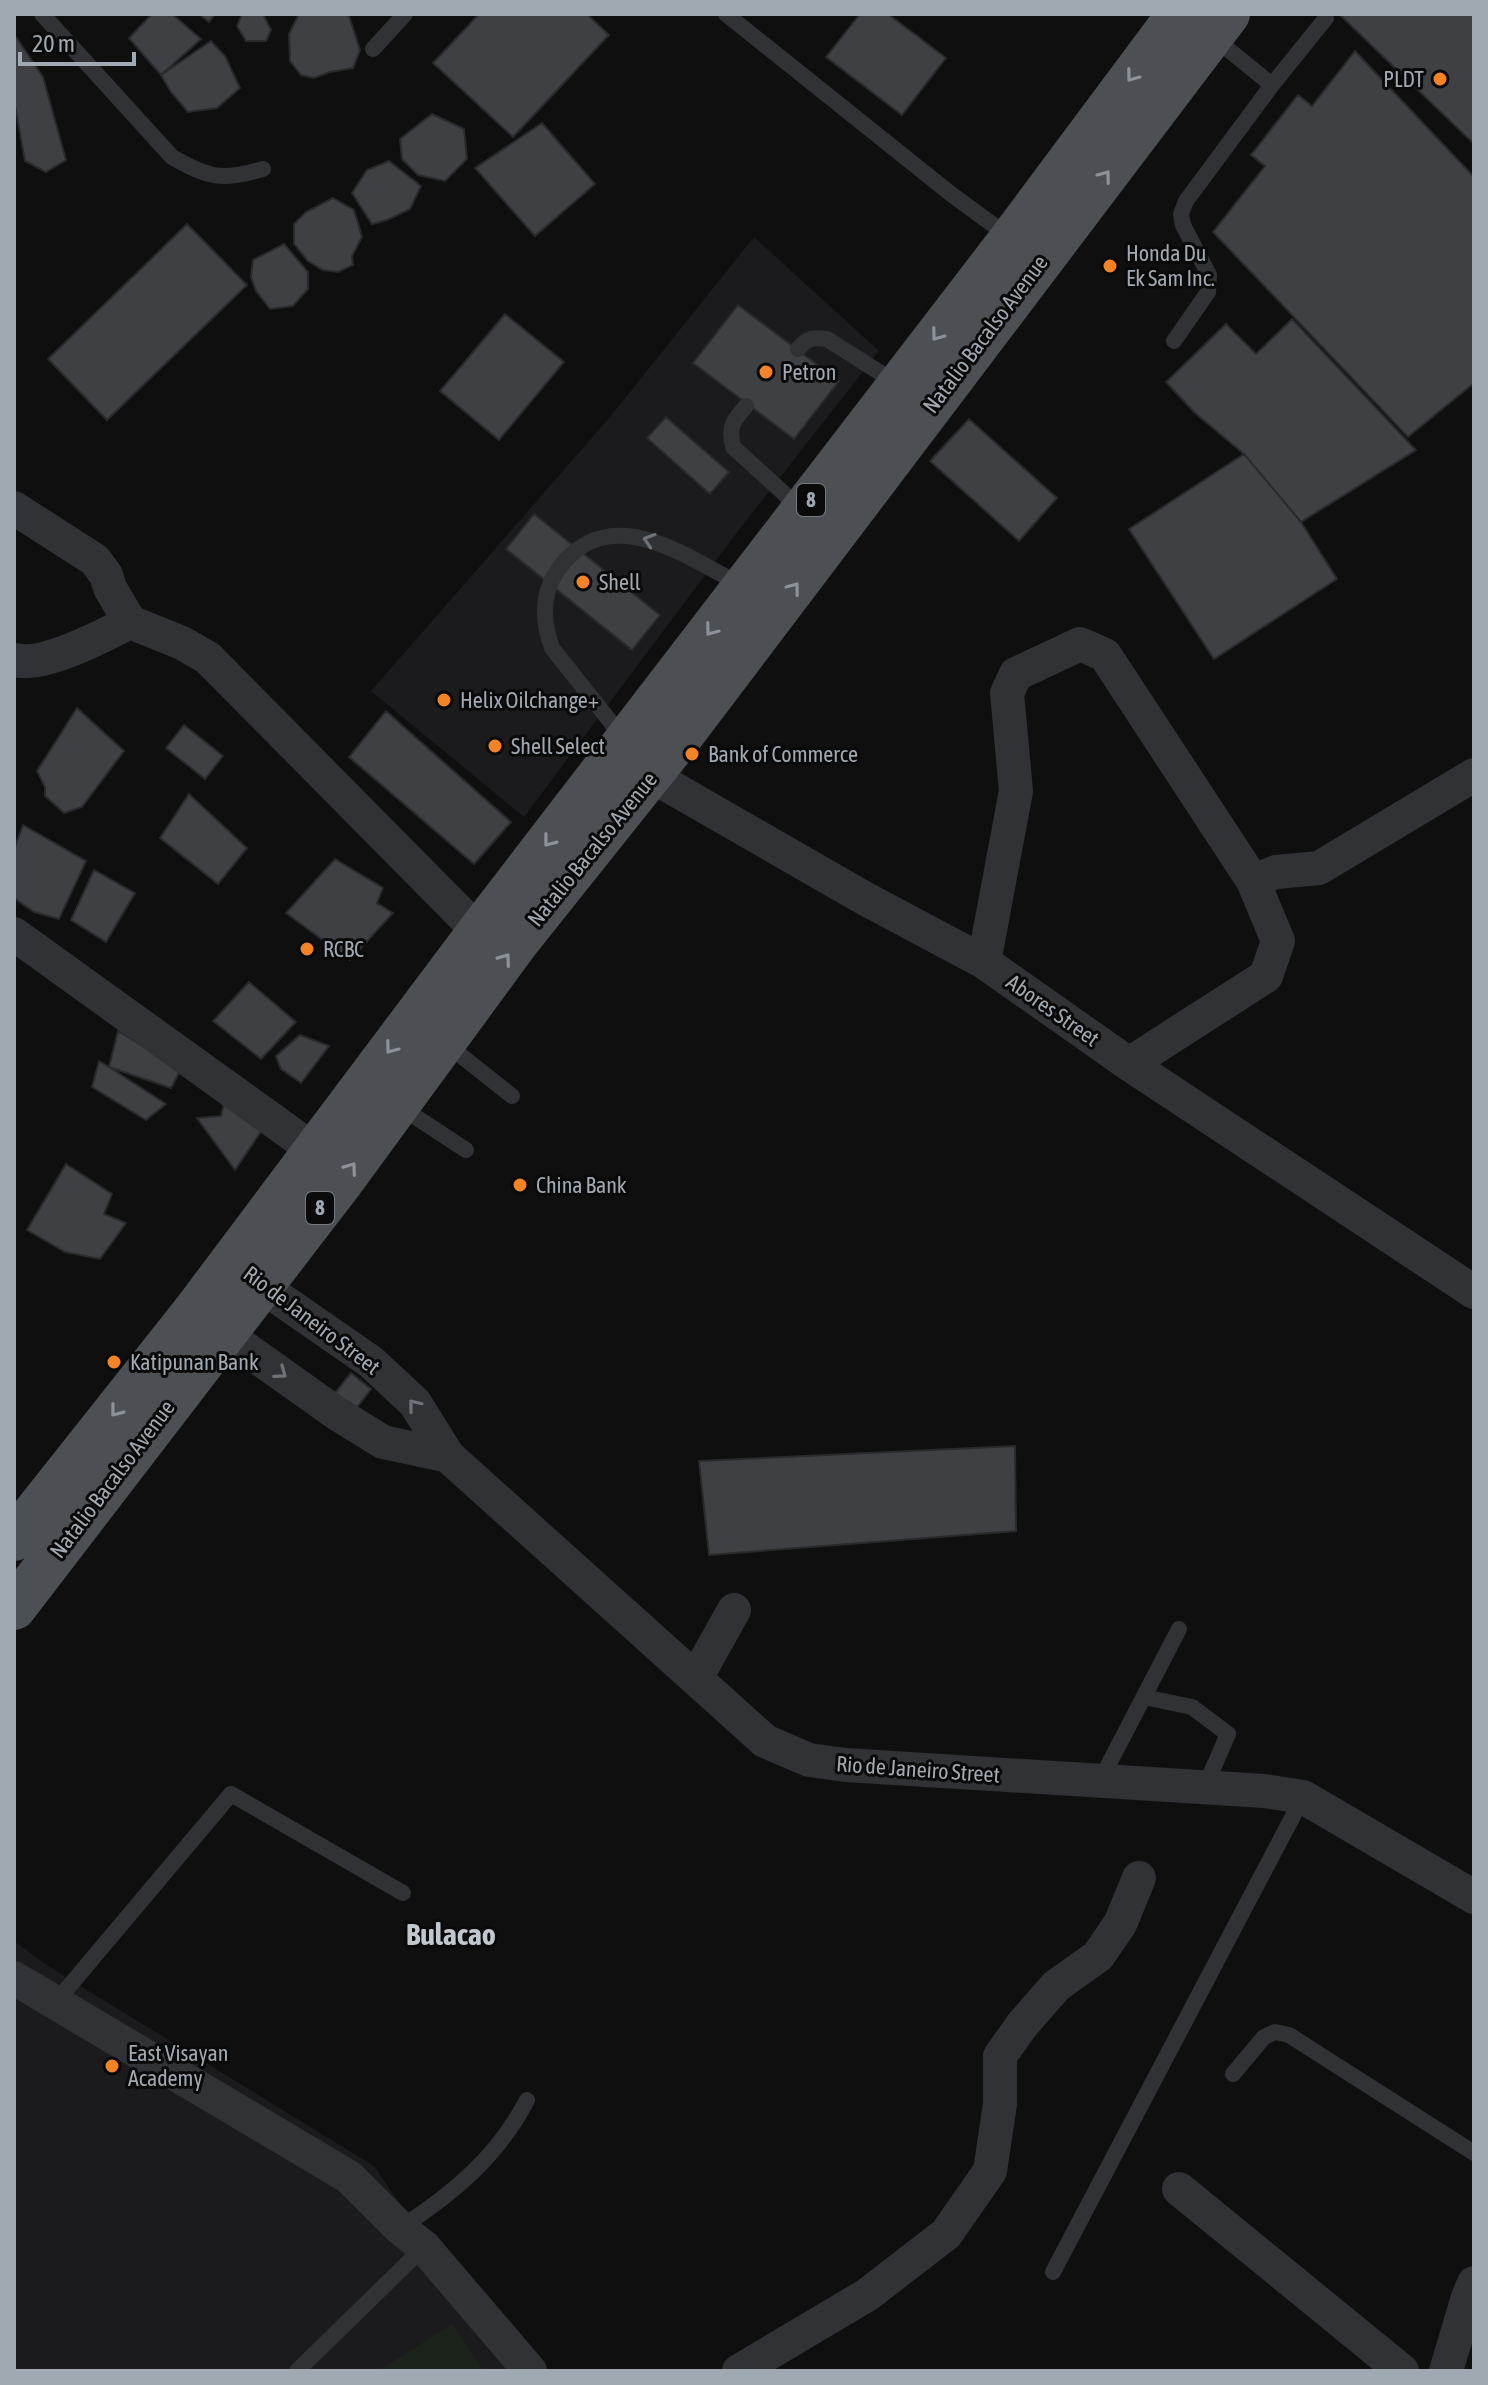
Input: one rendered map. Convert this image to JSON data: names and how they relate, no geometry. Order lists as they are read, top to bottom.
{
  "streets": {
    "main road": ["Natalio Bacalso Avenue", "8"],
    "street": ["Abores Street", "Rio de Janeiro Street"]
  },
  "crossings": [
    ["Natalio Bacalso Avenue", "Abores Street"],
    ["Natalio Bacalso Avenue", "Rio de Janeiro Street"]
  ],
  "districts": ["Bulacao"],
  "places": [
    "PLDT",
    "Honda Du Ek Sam Inc.",
    "Petron",
    "Shell",
    "Helix Oilchange+",
    "Shell Select",
    "Bank of Commerce",
    "RCBC",
    "China Bank",
    "Katipunan Bank",
    "East Visayan Academy"
  ],
  "scale_bar": "20 m"
}
